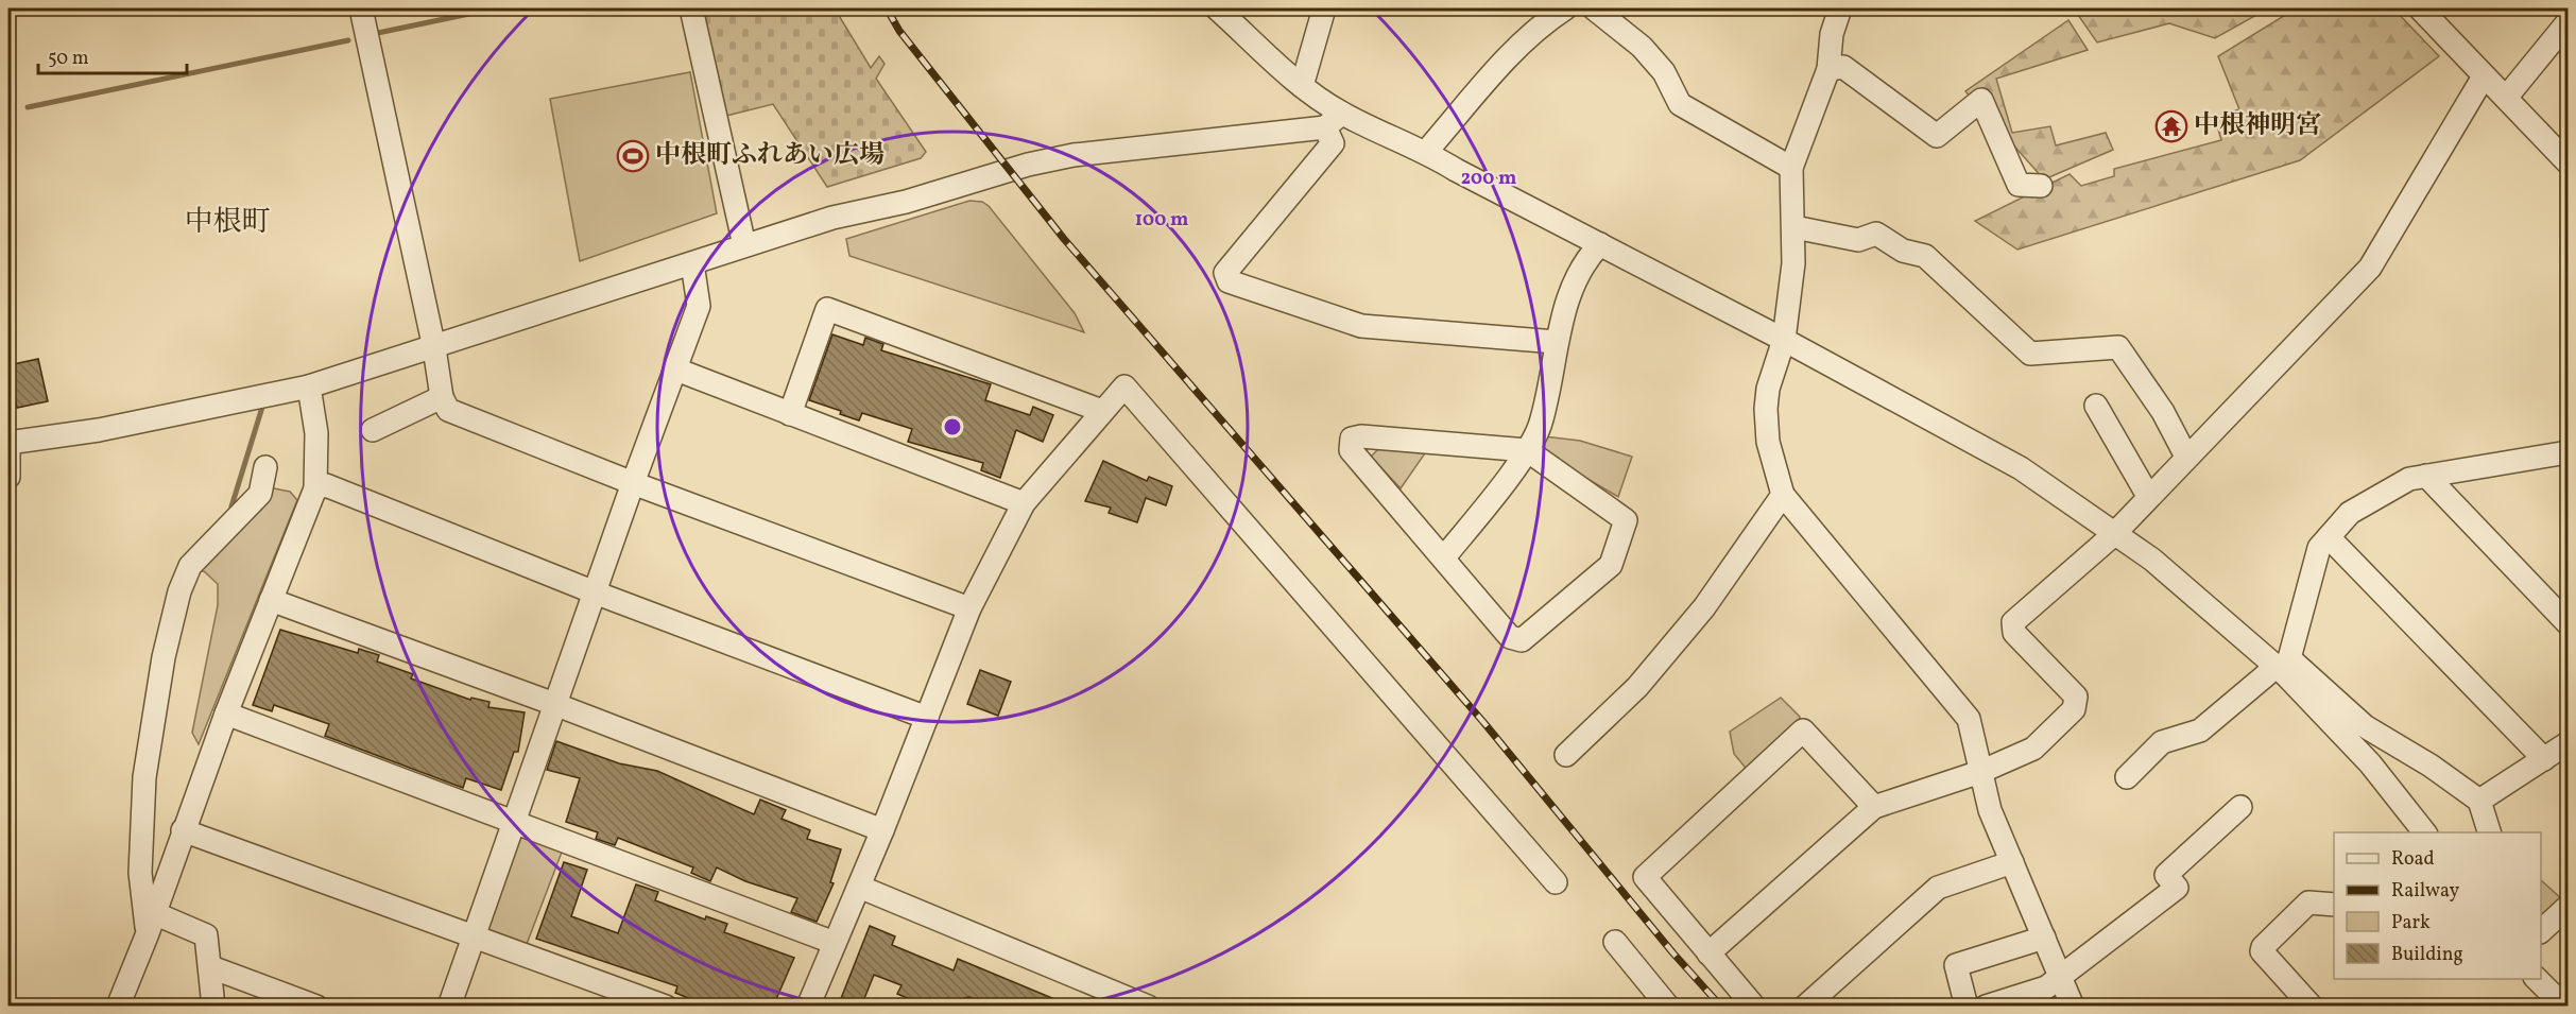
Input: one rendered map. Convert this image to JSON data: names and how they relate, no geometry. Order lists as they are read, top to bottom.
{
  "districts": ["中根町"],
  "places": {
    "temple": ["中根神明宮"],
    "sports": ["中根町ふれあい広場"]
  },
  "legend": [
    "Road",
    "Railway",
    "Park",
    "Building"
  ],
  "scale_bar": "50 m",
  "rings": ["200 m", "100 m"]
}
